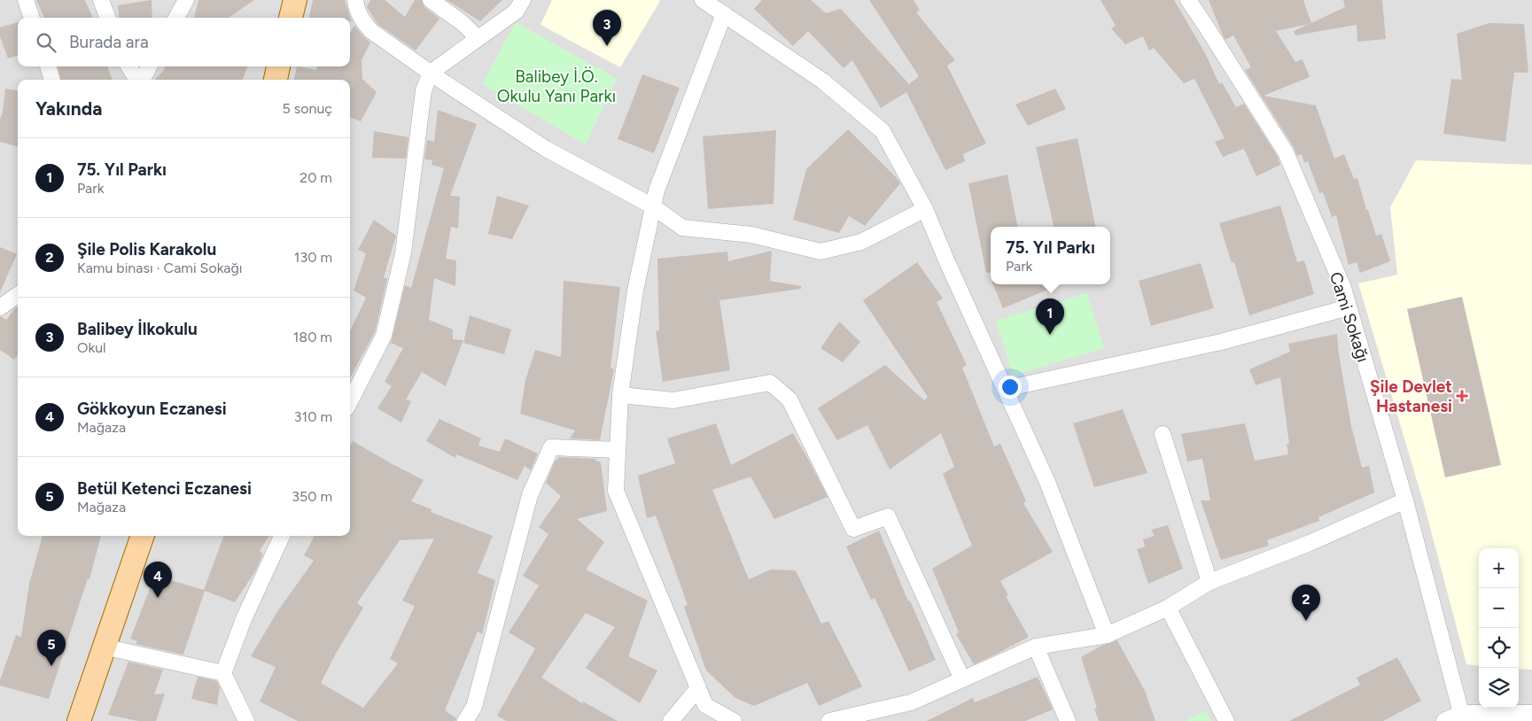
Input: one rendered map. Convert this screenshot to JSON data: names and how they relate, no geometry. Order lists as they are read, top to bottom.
{
  "streets": {
    "street": ["Cami Sokağı"]
  },
  "parks": ["Balibey İ.Ö. Okulu Yanı Parkı"],
  "places": {
    "health": ["Şile Devlet Hastanesi"]
  },
  "page": {
    "pins": [
      "3",
      "1",
      "4",
      "2",
      "5"
    ],
    "search": "Burada ara",
    "heading": ["Yakında", "5 sonuç"],
    "list": [
      {
        "mark": "1",
        "name": "75. Yıl Parkı",
        "note": "Park",
        "value": "20 m"
      },
      {
        "mark": "2",
        "name": "Şile Polis Karakolu",
        "note": "Kamu binası · Cami Sokağı",
        "value": "130 m"
      },
      {
        "mark": "3",
        "name": "Balibey İlkokulu",
        "note": "Okul",
        "value": "180 m"
      },
      {
        "mark": "4",
        "name": "Gökkoyun Eczanesi",
        "note": "Mağaza",
        "value": "310 m"
      },
      {
        "mark": "5",
        "name": "Betül Ketenci Eczanesi",
        "note": "Mağaza",
        "value": "350 m"
      }
    ],
    "popup": ["75. Yıl Parkı", "Park"],
    "map_buttons": ["+", "−"]
  }
}
